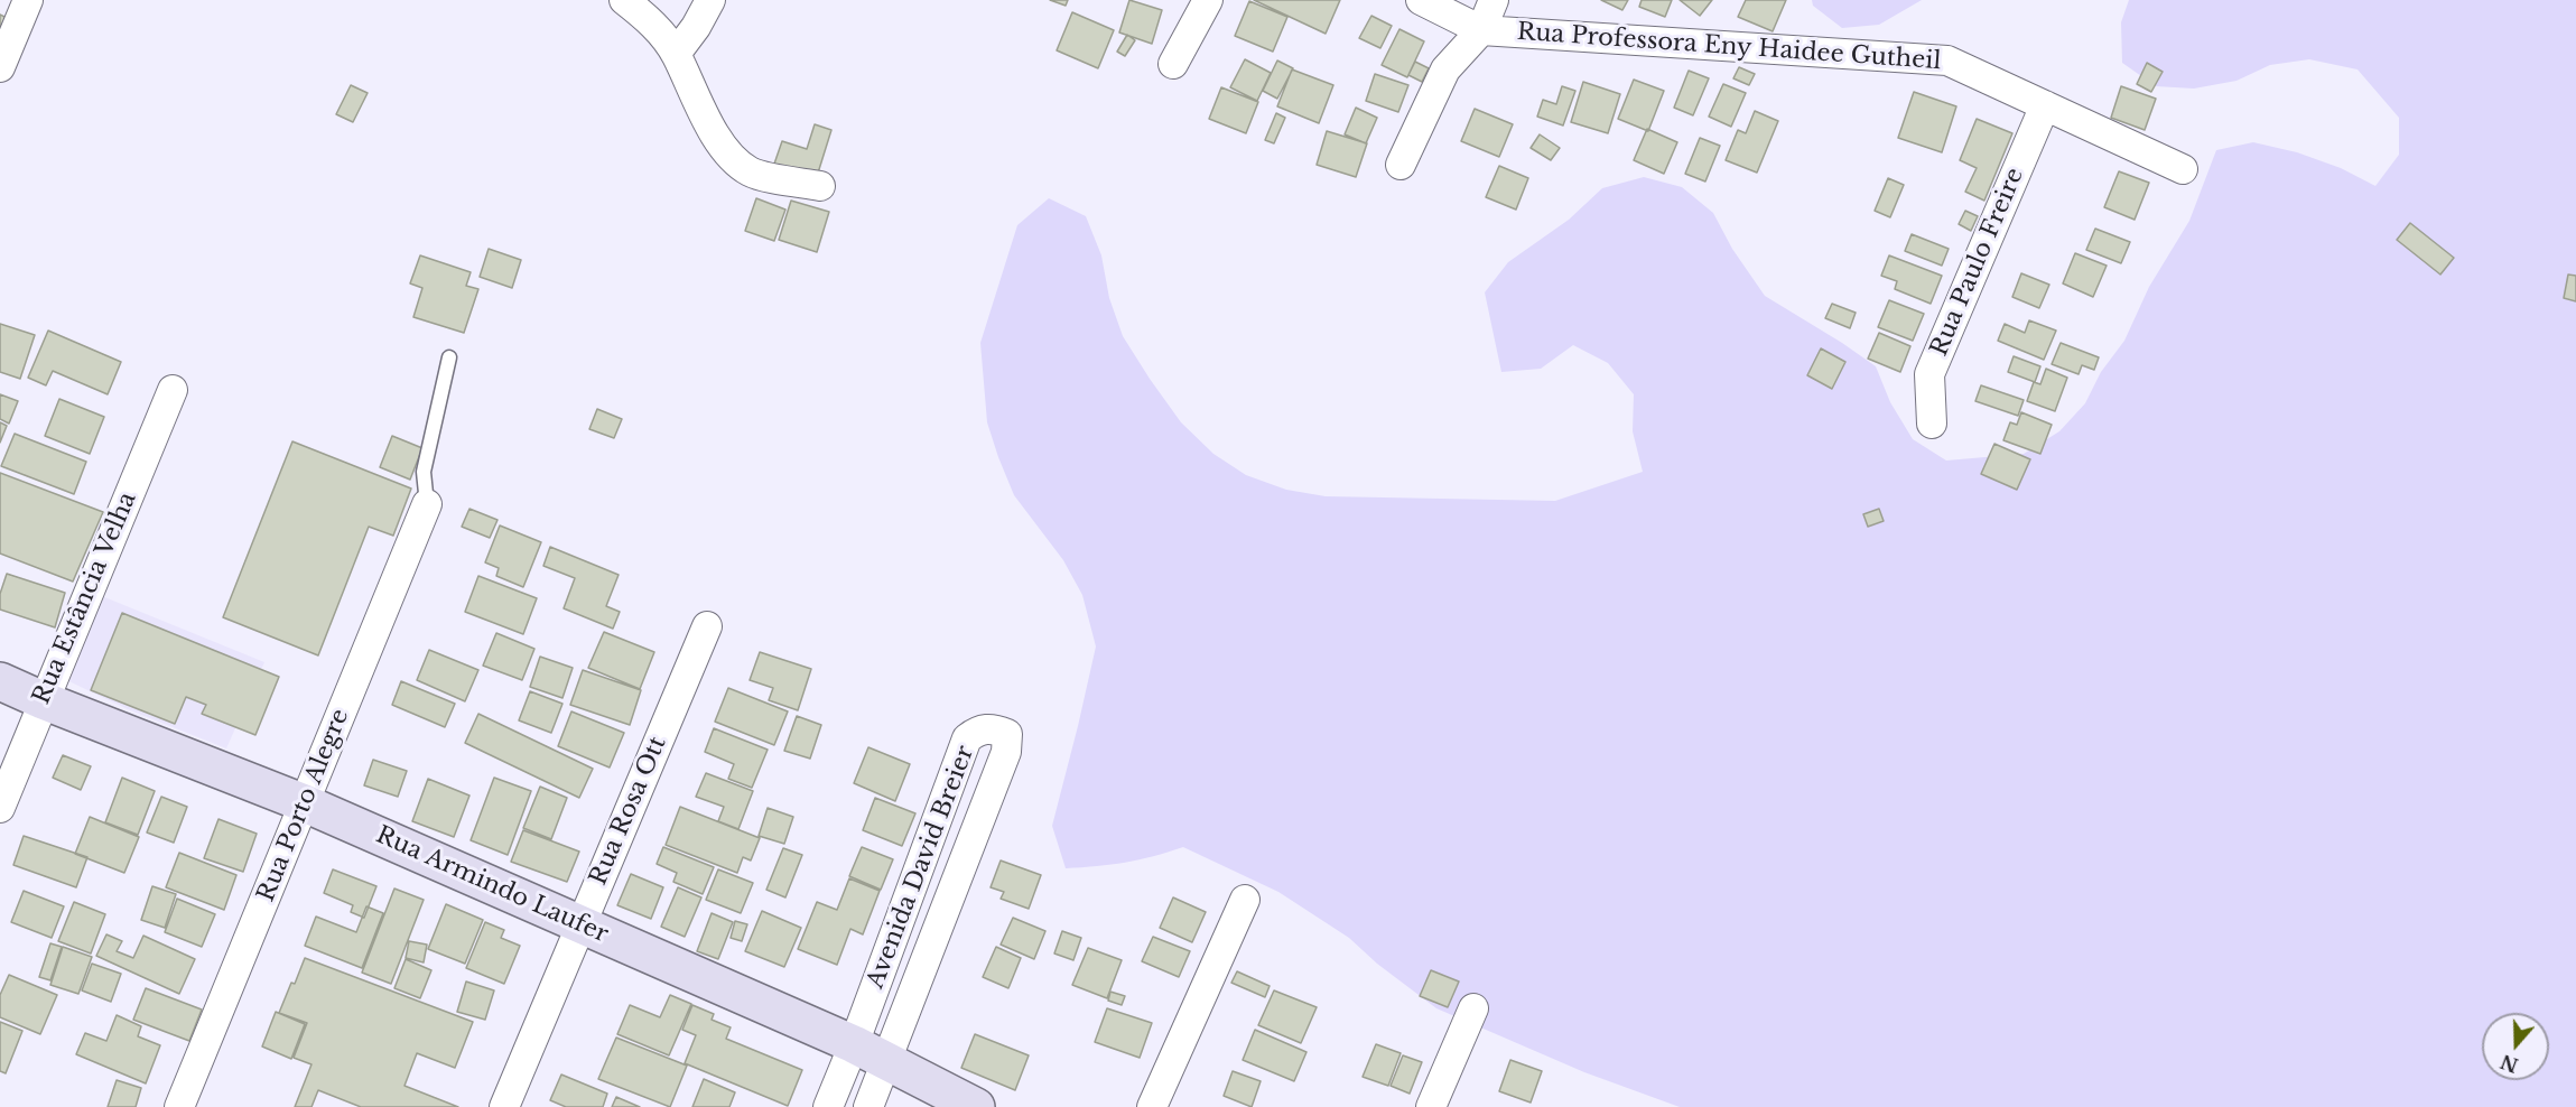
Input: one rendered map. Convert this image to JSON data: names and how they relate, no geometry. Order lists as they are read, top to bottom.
{
  "streets": {
    "street": [
      "Rua Professora Eny Haidee Gutheil",
      "Rua Paulo Freire",
      "Rua Estância Velha",
      "Rua Porto Alegre",
      "Rua Rosa Ott",
      "Avenida David Breier",
      "Rua Armindo Laufer"
    ]
  },
  "crossings": [
    ["Rua Professora Eny Haidee Gutheil", "Rua Paulo Freire"],
    ["Rua Estância Velha", "Rua Armindo Laufer"],
    ["Rua Porto Alegre", "Rua Armindo Laufer"],
    ["Rua Rosa Ott", "Rua Armindo Laufer"],
    ["Avenida David Breier", "Rua Armindo Laufer"]
  ],
  "north": "bottom"
}
